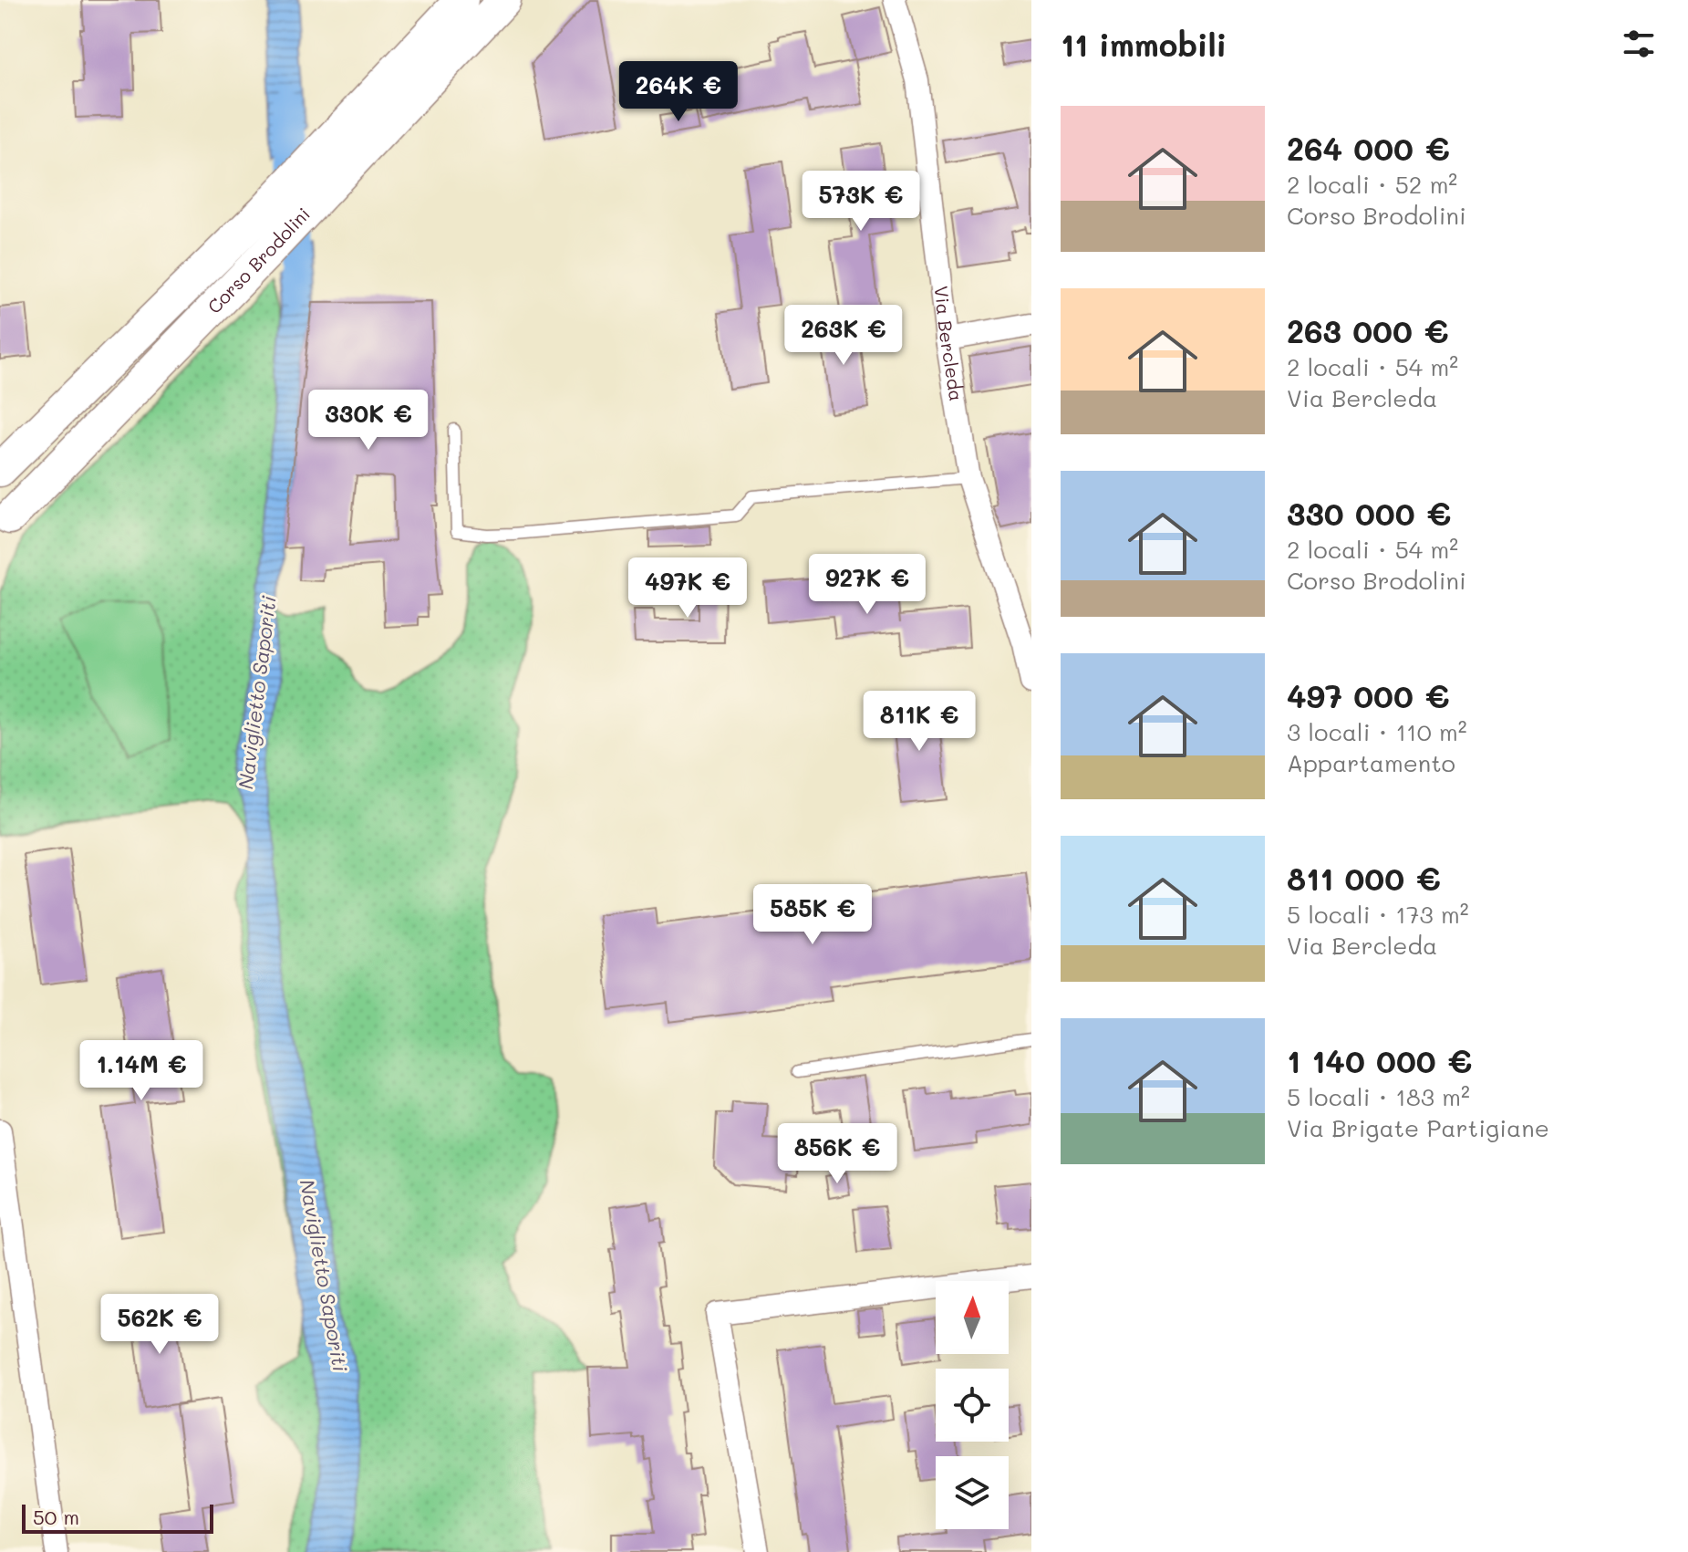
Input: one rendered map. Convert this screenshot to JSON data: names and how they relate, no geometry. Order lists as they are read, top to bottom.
{
  "streets": {
    "main road": ["Corso Brodolini"],
    "street": ["Via Bercleda"]
  },
  "water": ["Naviglietto Saporiti"],
  "scale_bar": "50 m",
  "north": "top",
  "page": {
    "heading": "11 immobili",
    "price": [
      "264K €",
      "573K €",
      "263K €",
      "330K €",
      "927K €",
      "497K €",
      "811K €",
      "585K €",
      "1.14M €",
      "856K €",
      "562K €"
    ],
    "list": [
      {
        "name": "264 000 €",
        "note": "2 locali · 52 m² · Corso Brodolini"
      },
      {
        "name": "263 000 €",
        "note": "2 locali · 54 m² · Via Bercleda"
      },
      {
        "name": "330 000 €",
        "note": "2 locali · 54 m² · Corso Brodolini"
      },
      {
        "name": "497 000 €",
        "note": "3 locali · 110 m² · Appartamento"
      },
      {
        "name": "811 000 €",
        "note": "5 locali · 173 m² · Via Bercleda"
      },
      {
        "name": "1 140 000 €",
        "note": "5 locali · 183 m² · Via Brigate Partigiane"
      }
    ],
    "scale": "50 m"
  }
}
